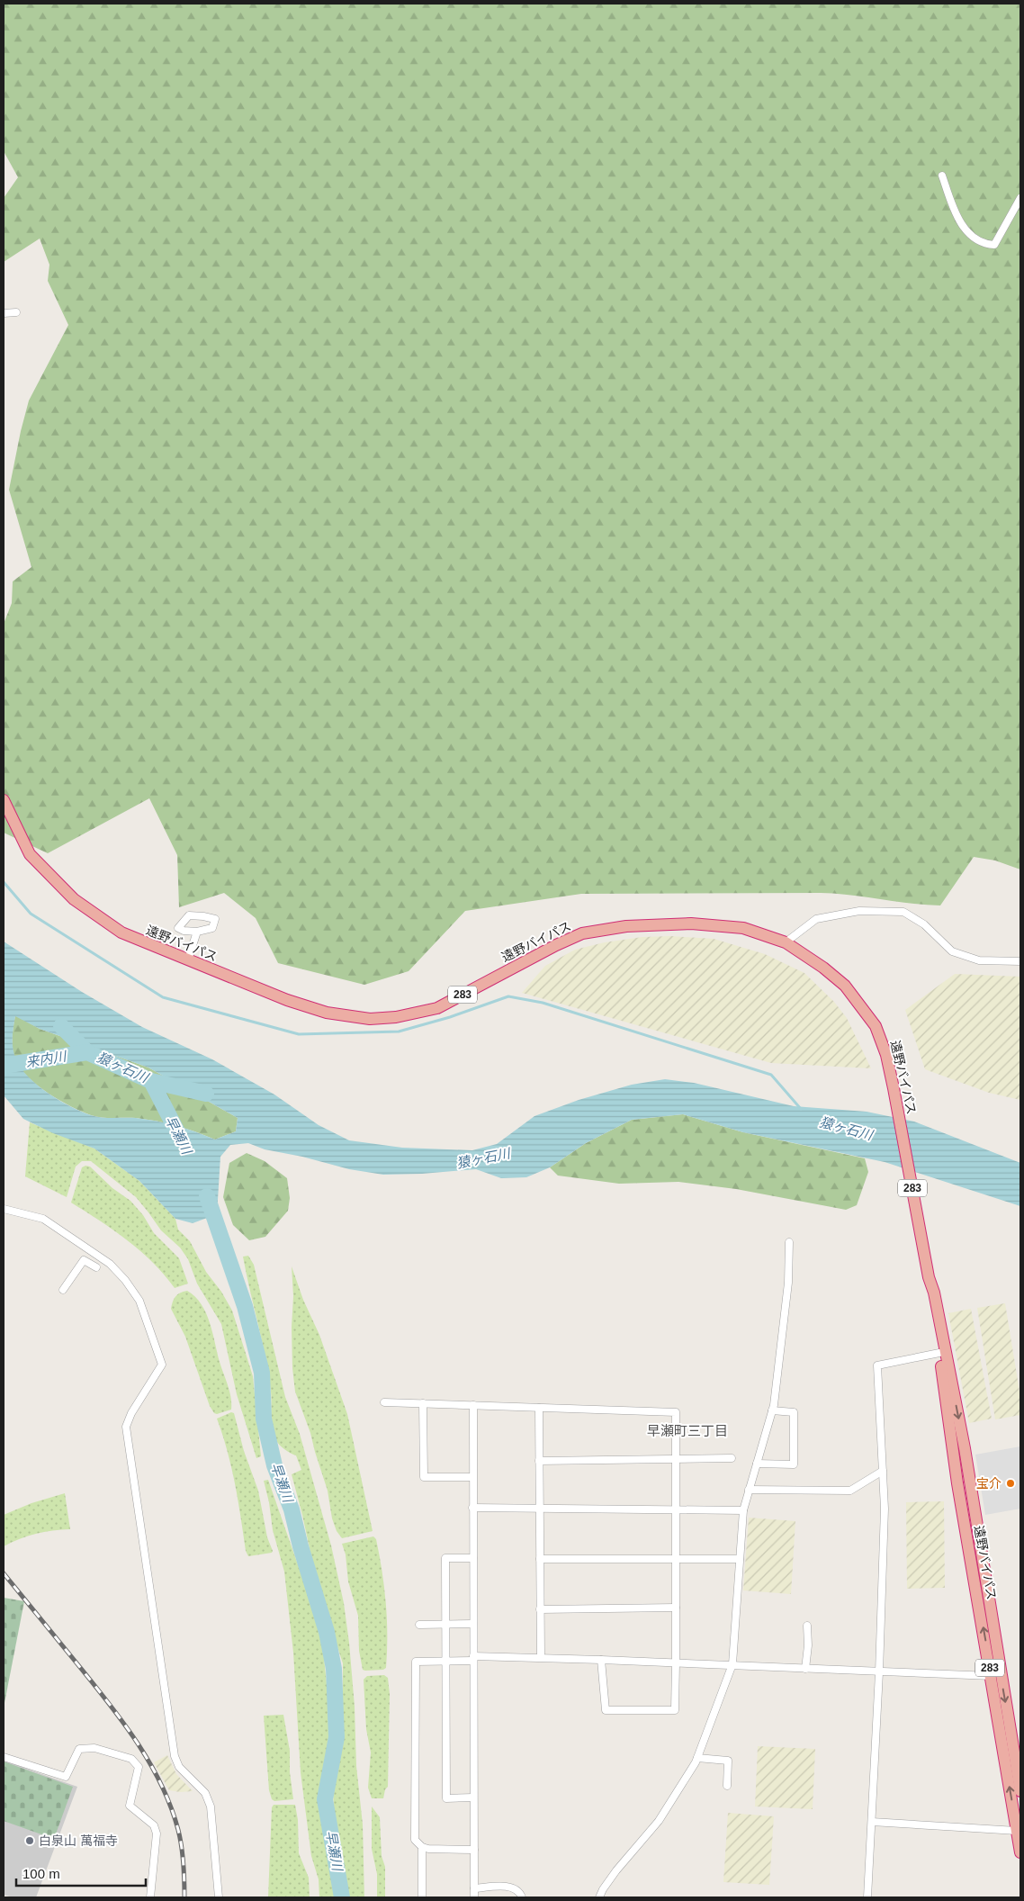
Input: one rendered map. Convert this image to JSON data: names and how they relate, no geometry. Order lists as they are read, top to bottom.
{
  "streets": {
    "highway": ["遠野バイパス", "283"]
  },
  "districts": ["早瀬町三丁目"],
  "water": ["来内川", "猿ヶ石川", "早瀬川"],
  "places": ["宝介", "白泉山 萬福寺"],
  "scale_bar": "100 m"
}
